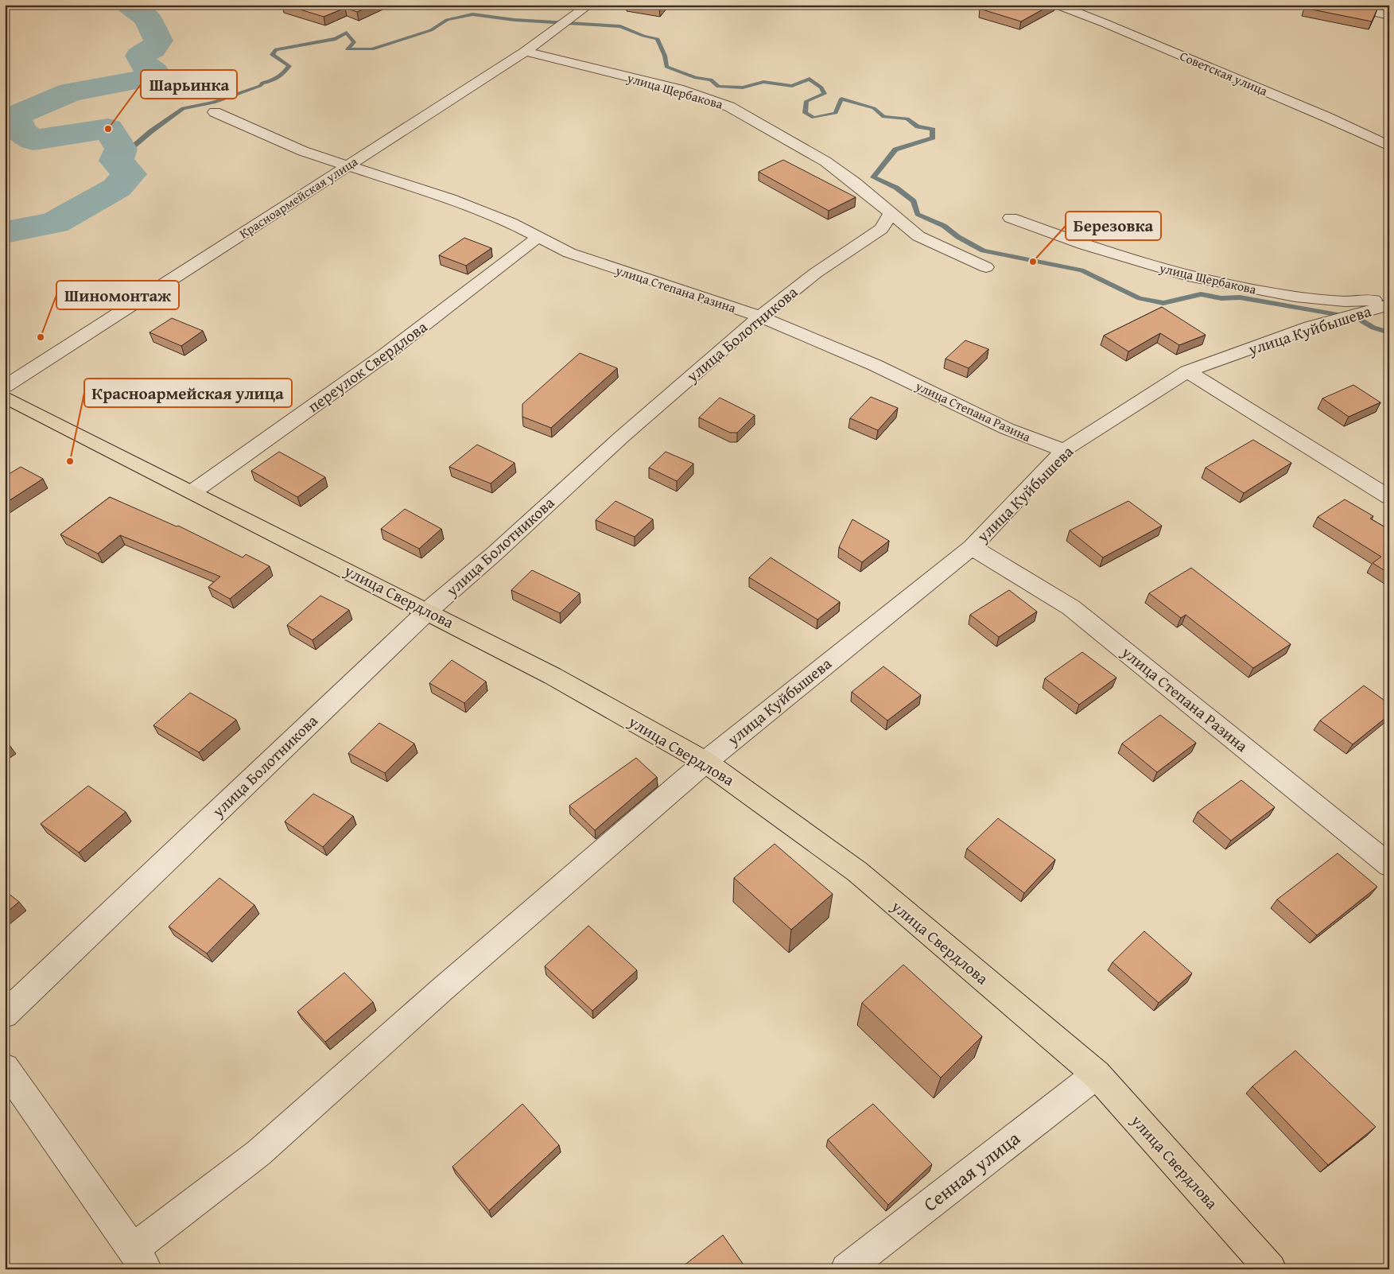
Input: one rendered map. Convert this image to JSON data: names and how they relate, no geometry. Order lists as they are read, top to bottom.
{
  "streets": {
    "main road": ["улица Свердлова"],
    "street": [
      "Советская улица",
      "улица Щербакова",
      "Красноармейская улица",
      "улица Степана Разина",
      "улица Куйбышева",
      "улица Болотникова",
      "переулок Свердлова",
      "Сенная улица"
    ]
  },
  "crossings": [
    ["улица Щербакова", "Красноармейская улица"],
    ["улица Щербакова", "улица Болотникова"],
    ["Красноармейская улица", "улица Степана Разина"],
    ["улица Степана Разина", "улица Куйбышева"],
    ["улица Степана Разина", "улица Болотникова"],
    ["улица Степана Разина", "переулок Свердлова"],
    ["улица Куйбышева", "улица Свердлова"],
    ["улица Болотникова", "улица Свердлова"],
    ["переулок Свердлова", "улица Свердлова"],
    ["улица Свердлова", "Сенная улица"]
  ],
  "places": [
    "Шарьинка",
    "Березовка",
    "Шиномонтаж",
    "Красноармейская улица"
  ]
}
